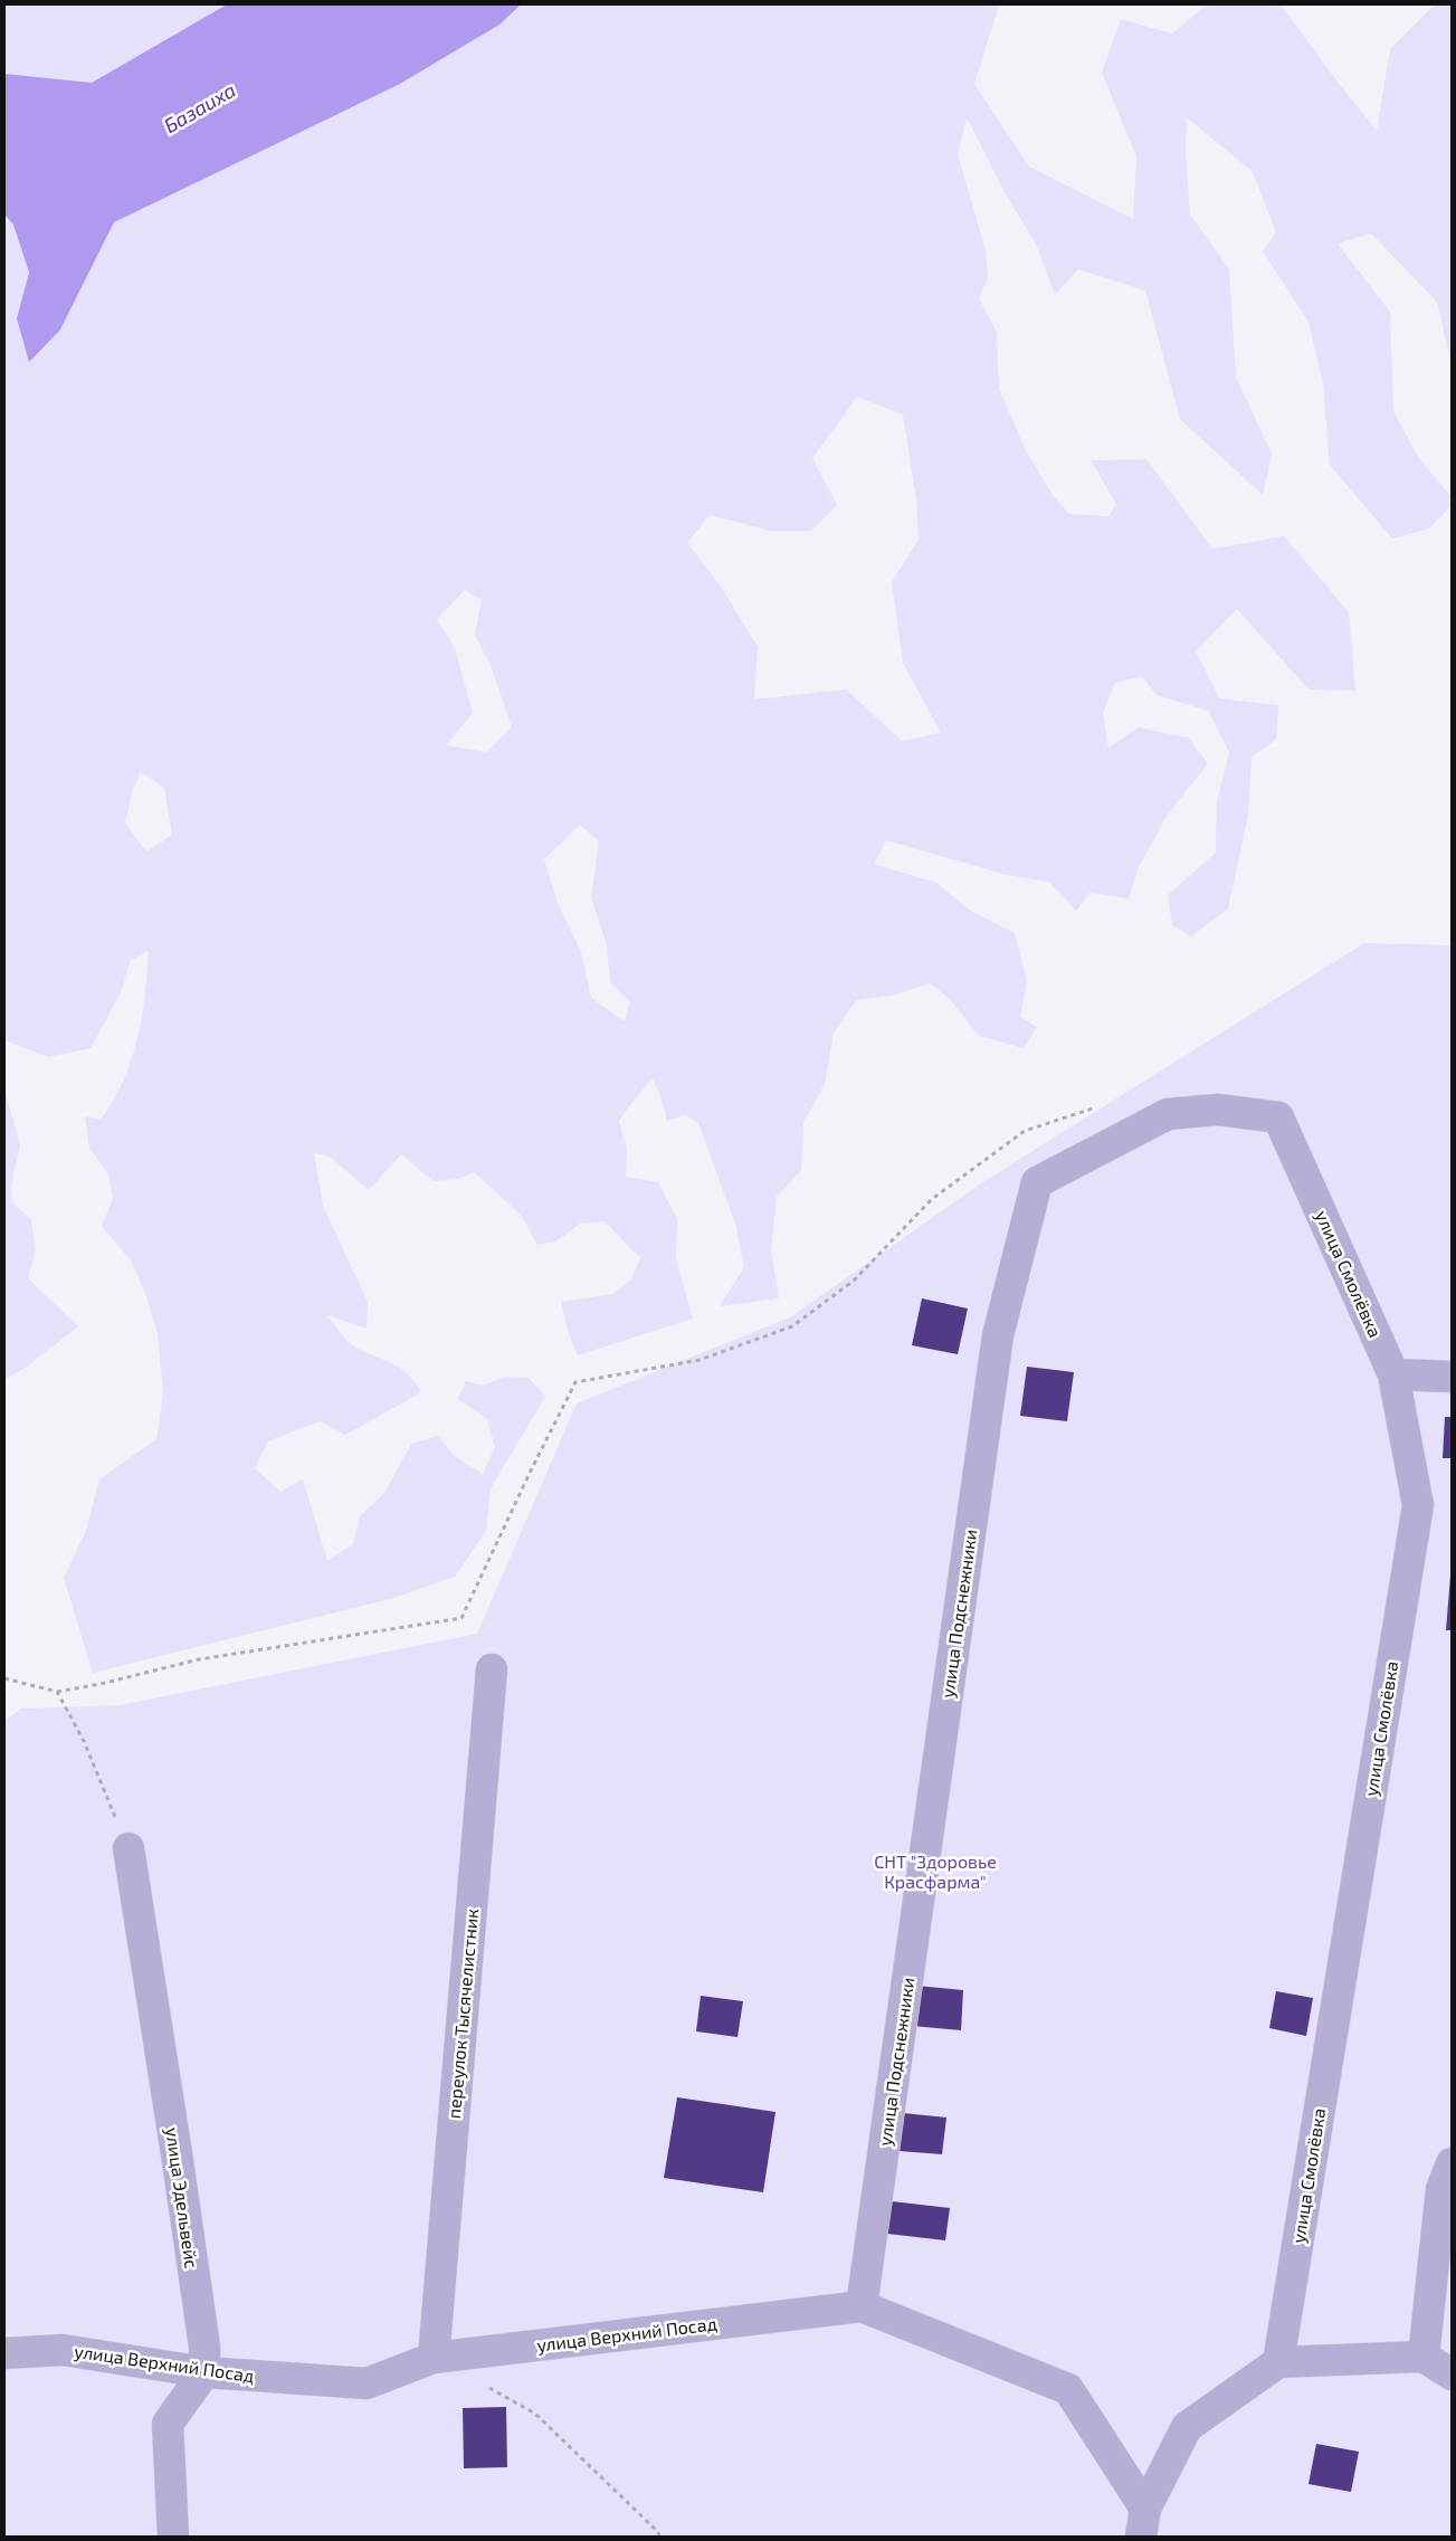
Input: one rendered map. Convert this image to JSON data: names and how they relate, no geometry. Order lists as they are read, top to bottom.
{
  "streets": {
    "street": [
      "улица Смолёвка",
      "улица Подснежники",
      "переулок Тысячелистник",
      "улица Эдельвейс",
      "улица Верхний Посад"
    ]
  },
  "crossings": [
    ["улица Смолёвка", "улица Подснежники"],
    ["улица Подснежники", "улица Верхний Посад"],
    ["переулок Тысячелистник", "улица Верхний Посад"],
    ["улица Эдельвейс", "улица Верхний Посад"]
  ],
  "water": ["Базаиха"],
  "parks": ["СНТ \"Здоровье Красфарма\""]
}
